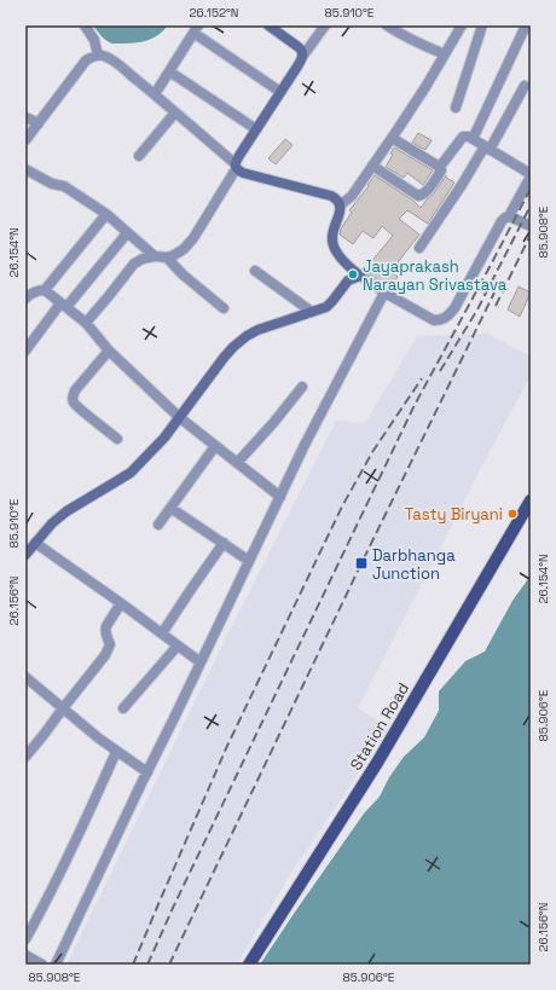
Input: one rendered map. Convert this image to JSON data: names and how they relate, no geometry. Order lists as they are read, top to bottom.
{
  "streets": {
    "main road": ["Station Road"]
  },
  "places": {
    "other": ["Jayaprakash Narayan Srivastava", "Tasty Biryani"],
    "transit": ["Darbhanga Junction"]
  },
  "coordinates": [
    "26.152°N",
    "85.910°E",
    "85.908°E",
    "26.154°N",
    "26.156°N",
    "85.906°E"
  ]
}
